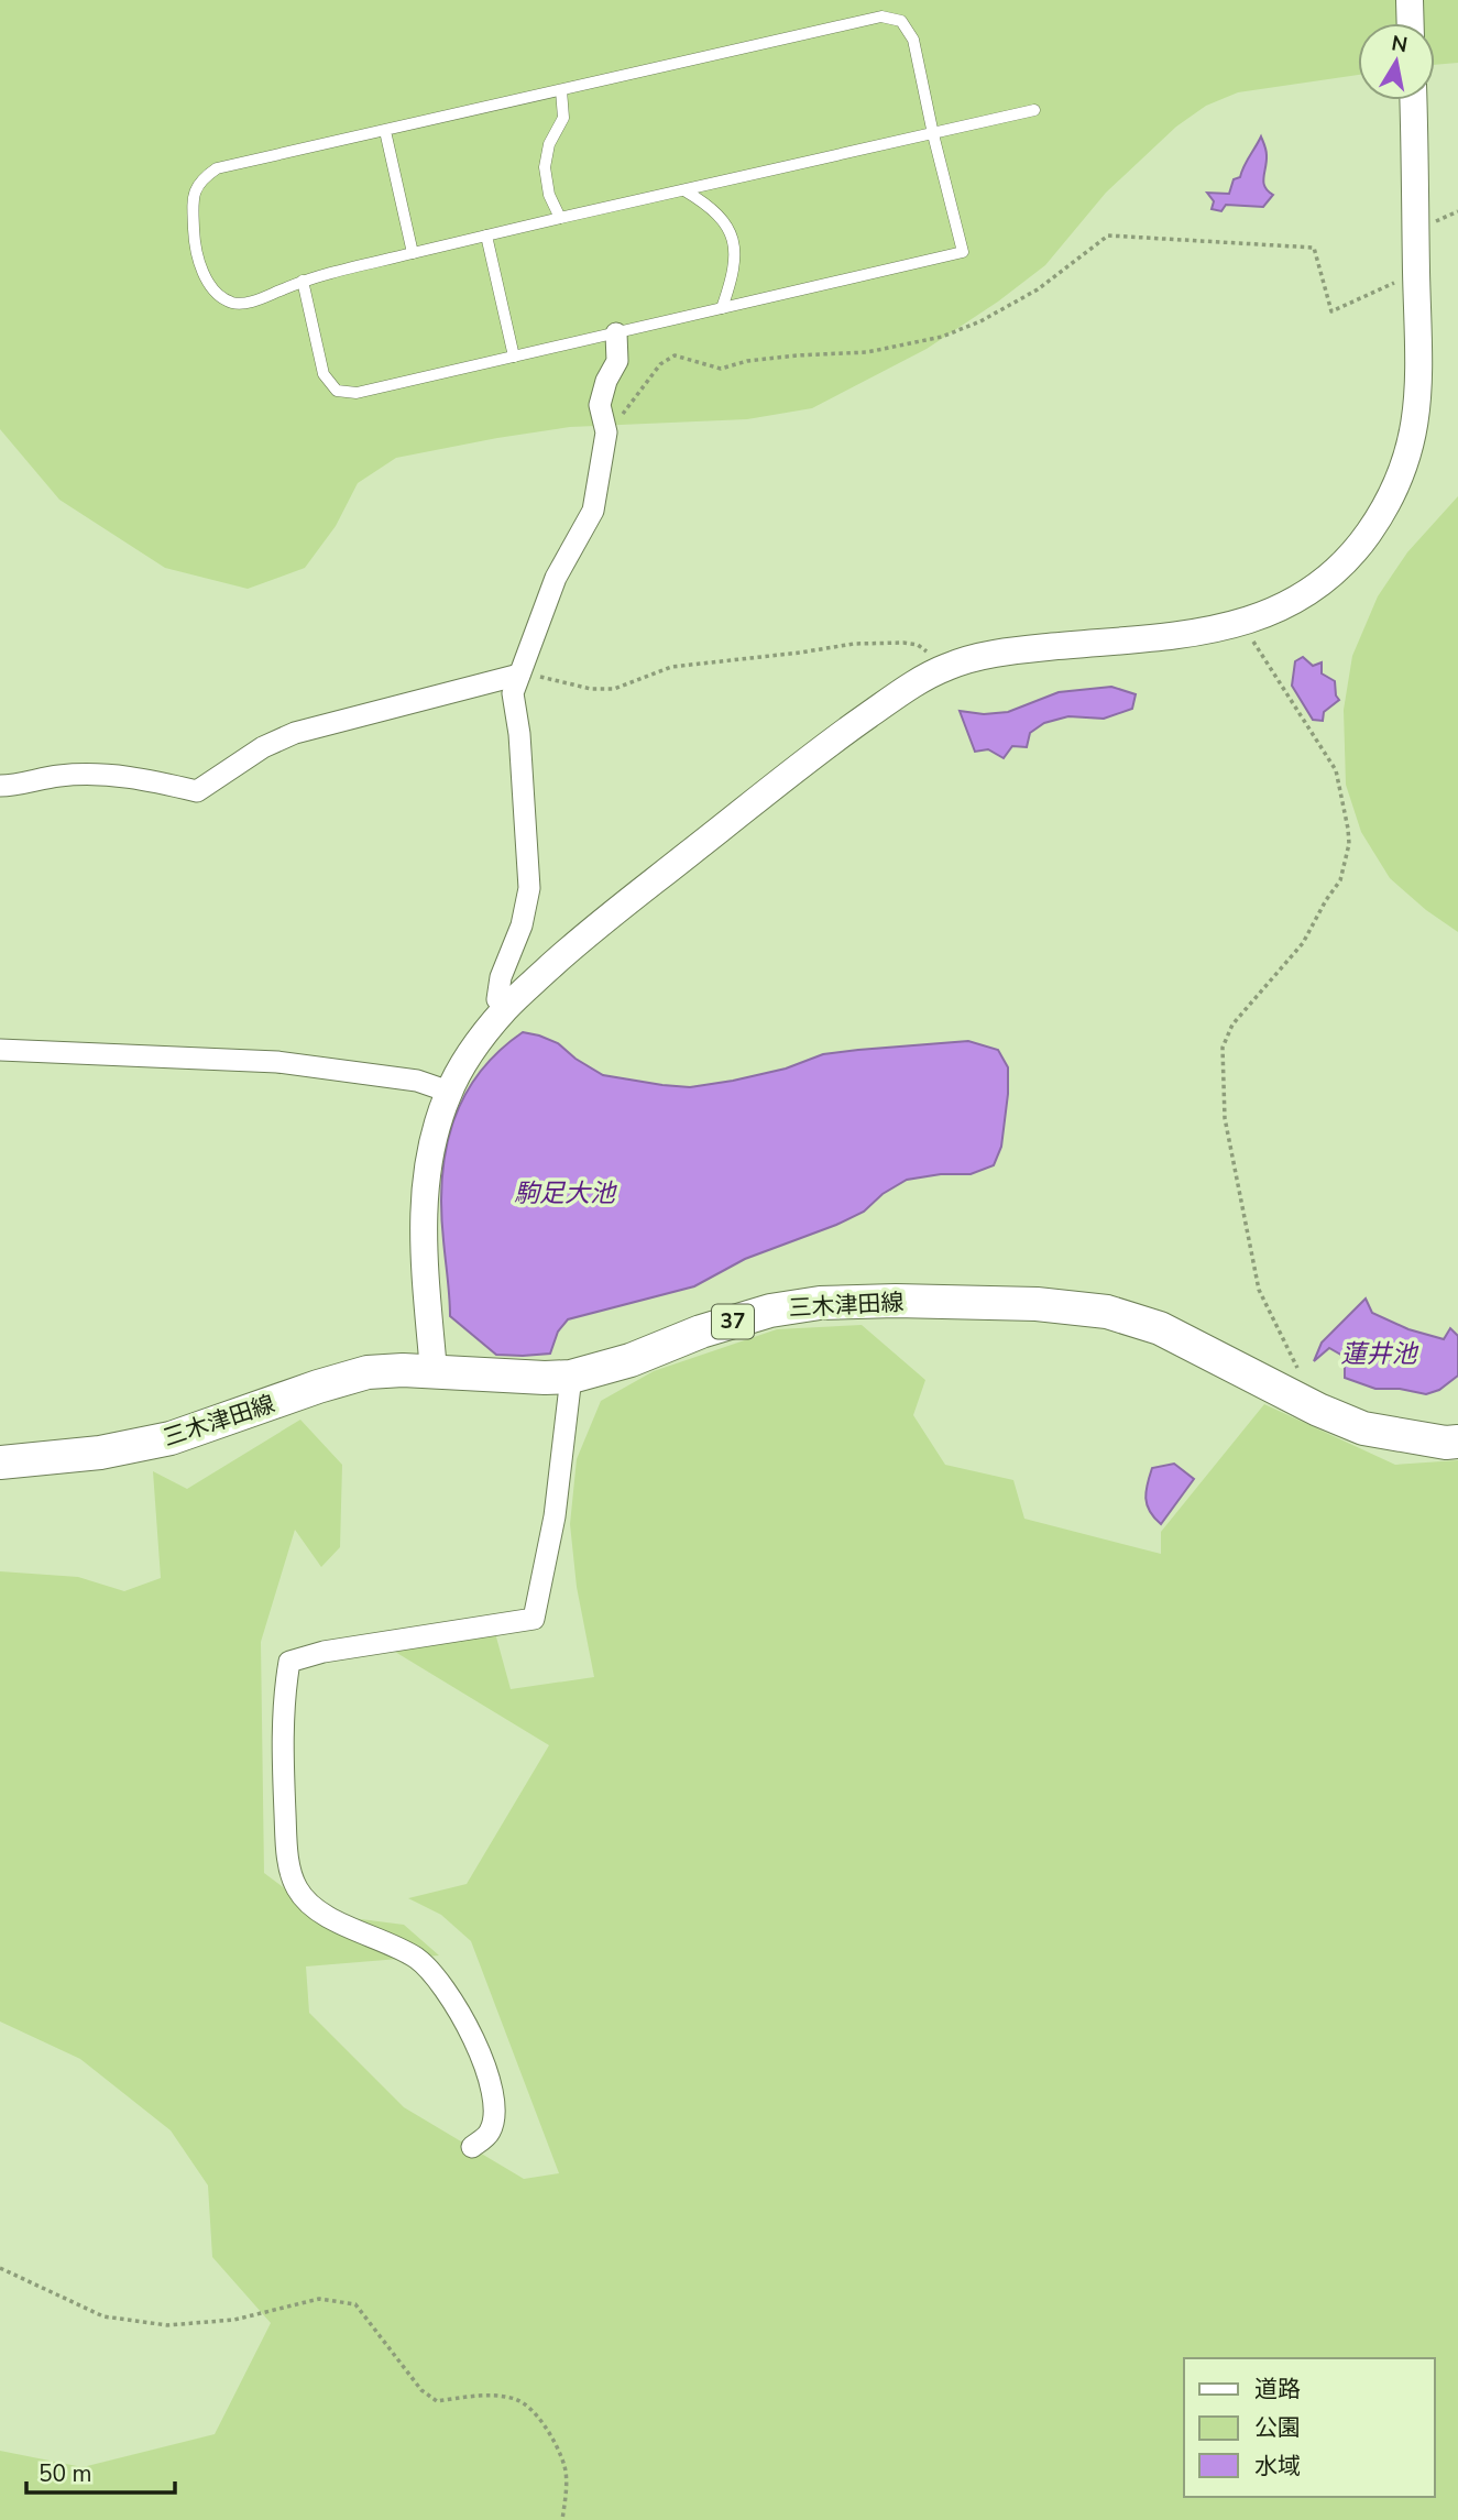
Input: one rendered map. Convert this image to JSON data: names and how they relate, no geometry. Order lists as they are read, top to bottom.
{
  "streets": {
    "main road": ["三木津田線", "37"]
  },
  "water": ["駒足大池", "蓮井池"],
  "legend": ["道路", "公園", "水域"],
  "scale_bar": "50 m",
  "north": "top"
}
